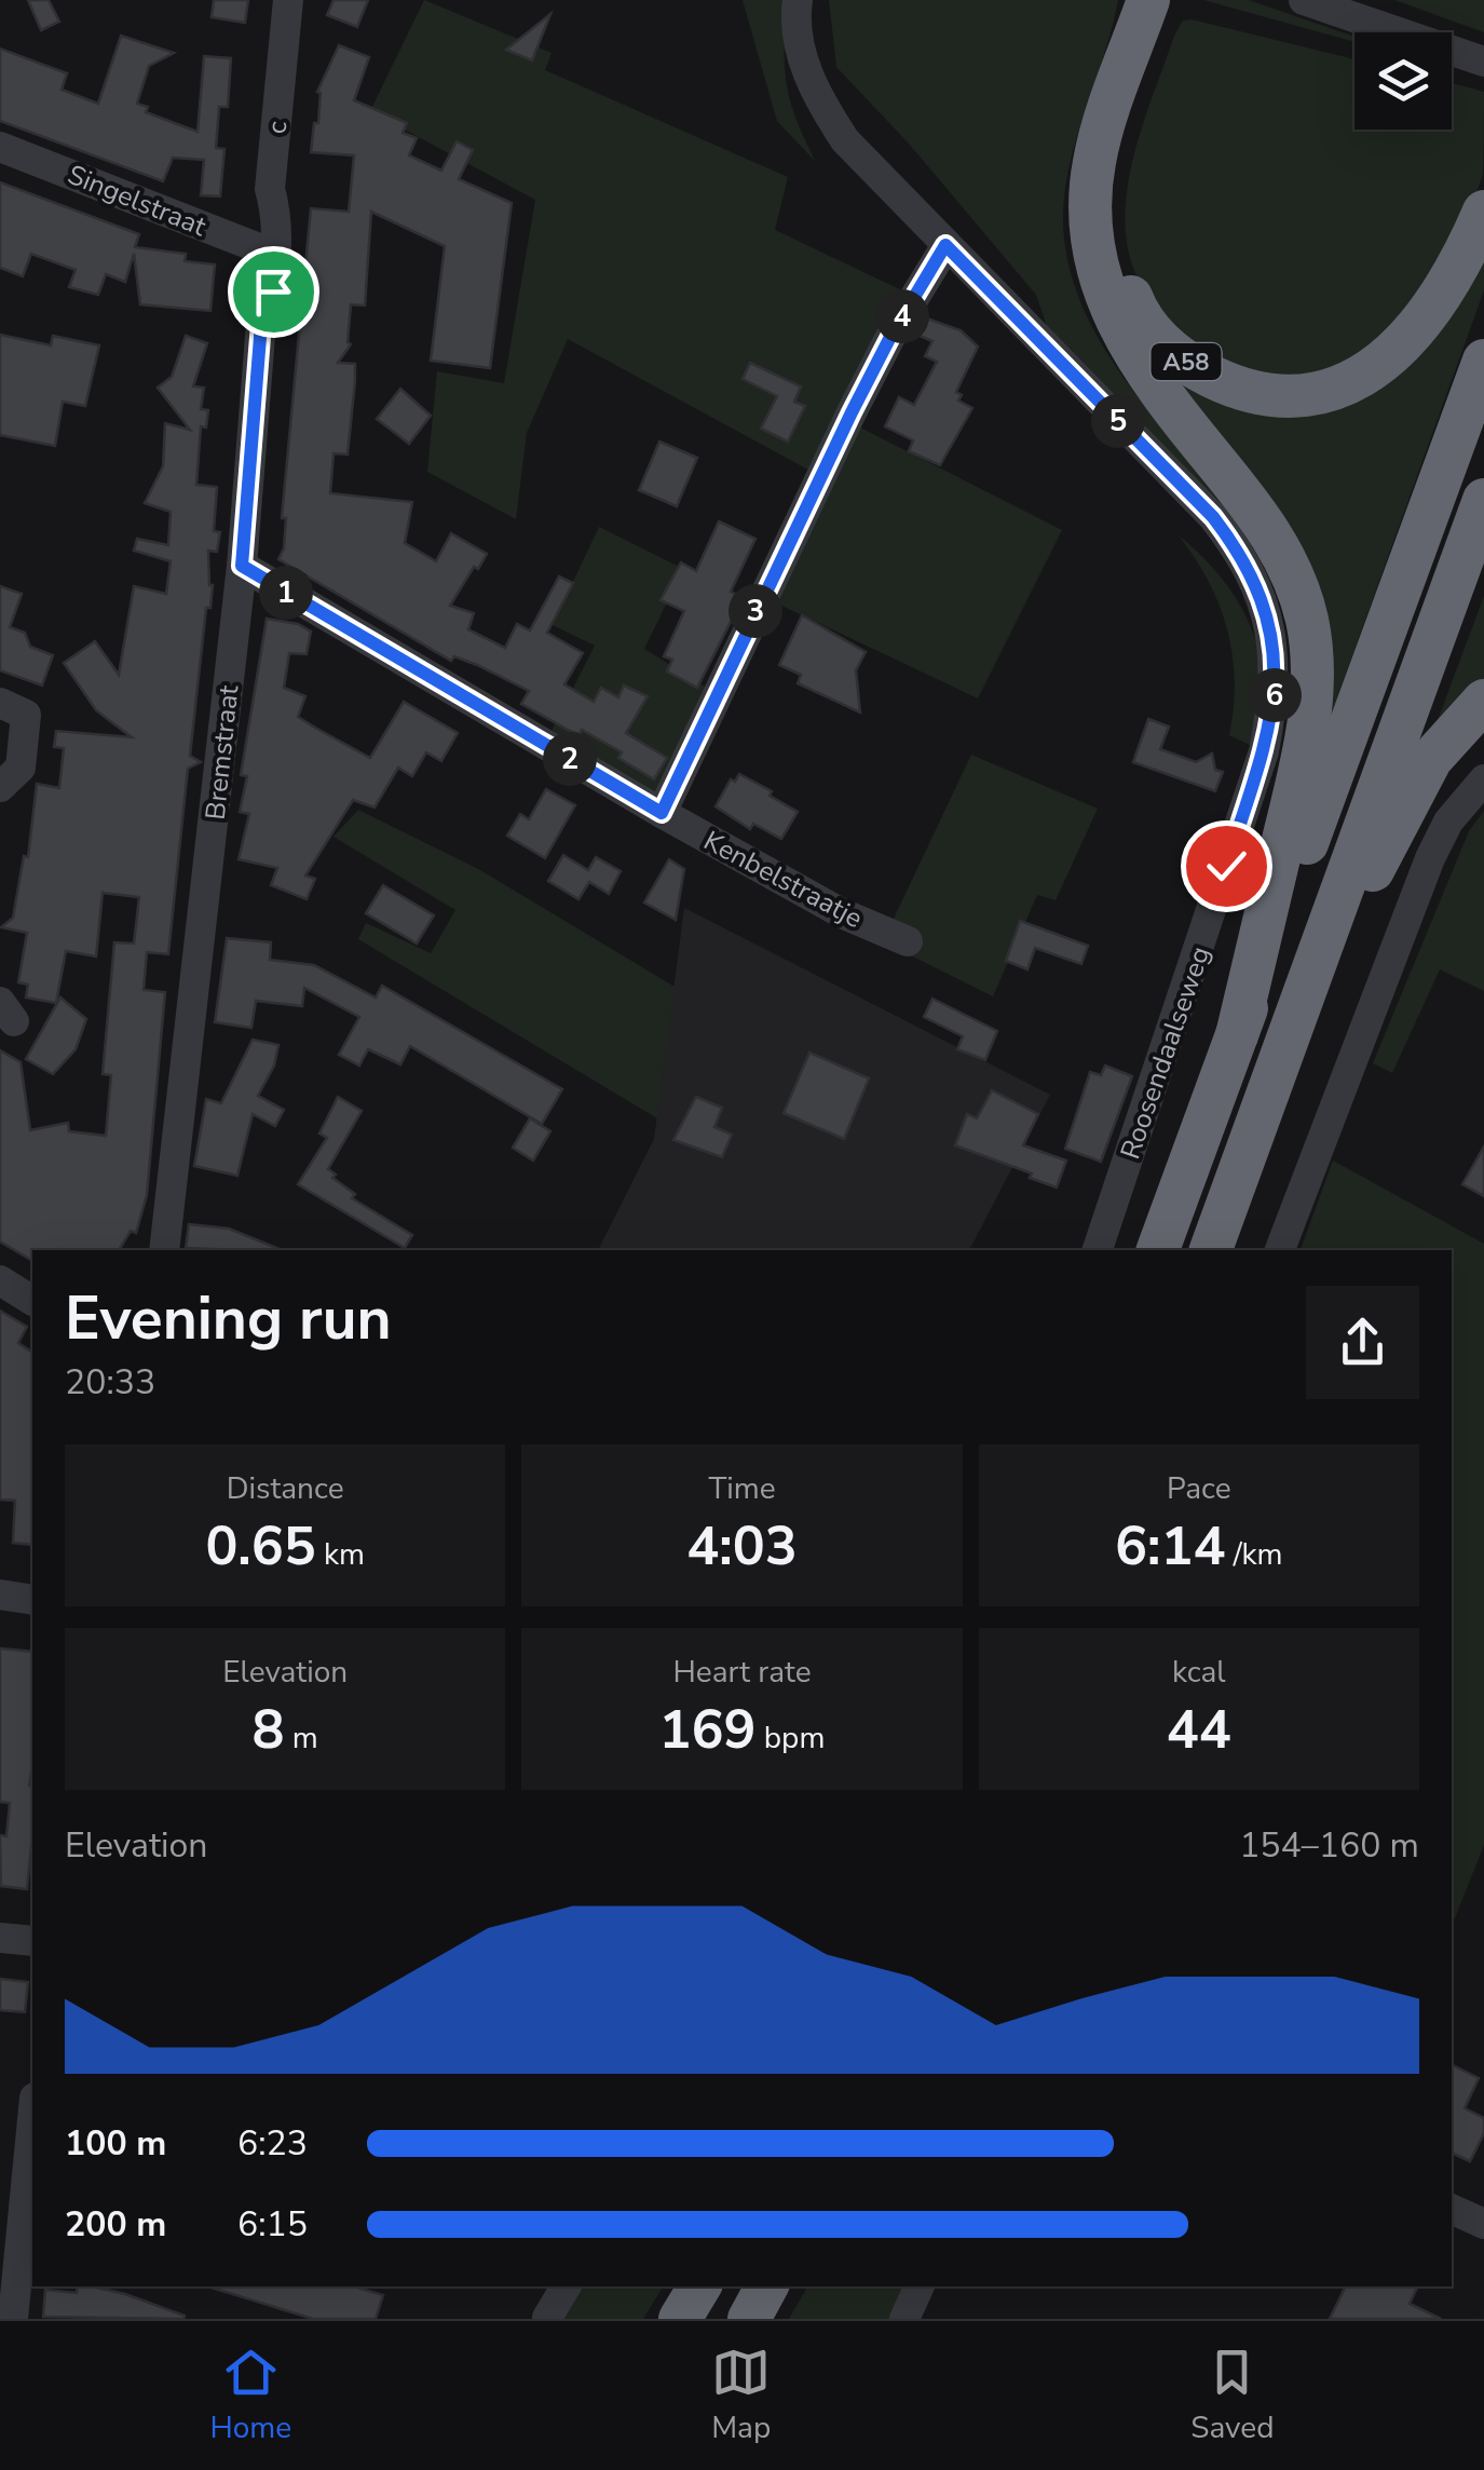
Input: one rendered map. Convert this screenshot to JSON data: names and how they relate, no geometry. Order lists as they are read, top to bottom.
{
  "streets": {
    "highway": ["A58"],
    "street": [
      "c",
      "Singelstraat",
      "Bremstraat",
      "Kenbelstraatje",
      "Roosendaalseweg"
    ]
  },
  "crossings": [
    ["c", "Singelstraat"],
    ["c", "Bremstraat"],
    ["Singelstraat", "Bremstraat"],
    ["Bremstraat", "Kenbelstraatje"]
  ],
  "page": {
    "pins": [
      "4",
      "5",
      "1",
      "3",
      "6",
      "2"
    ],
    "heading": ["Evening run", "20:33"],
    "stats": [
      ["Distance", "0.65 km"],
      ["Time", "4:03"],
      ["Pace", "6:14 /km"],
      ["Elevation", "8 m"],
      ["Heart rate", "169 bpm"],
      ["kcal", "44"]
    ],
    "chart": ["Elevation", "154–160 m"],
    "list": [
      {
        "name": "100 m",
        "note": "6:23"
      },
      {
        "name": "200 m",
        "note": "6:15"
      }
    ],
    "tabs": ["Home", "Map", "Saved"]
  }
}
